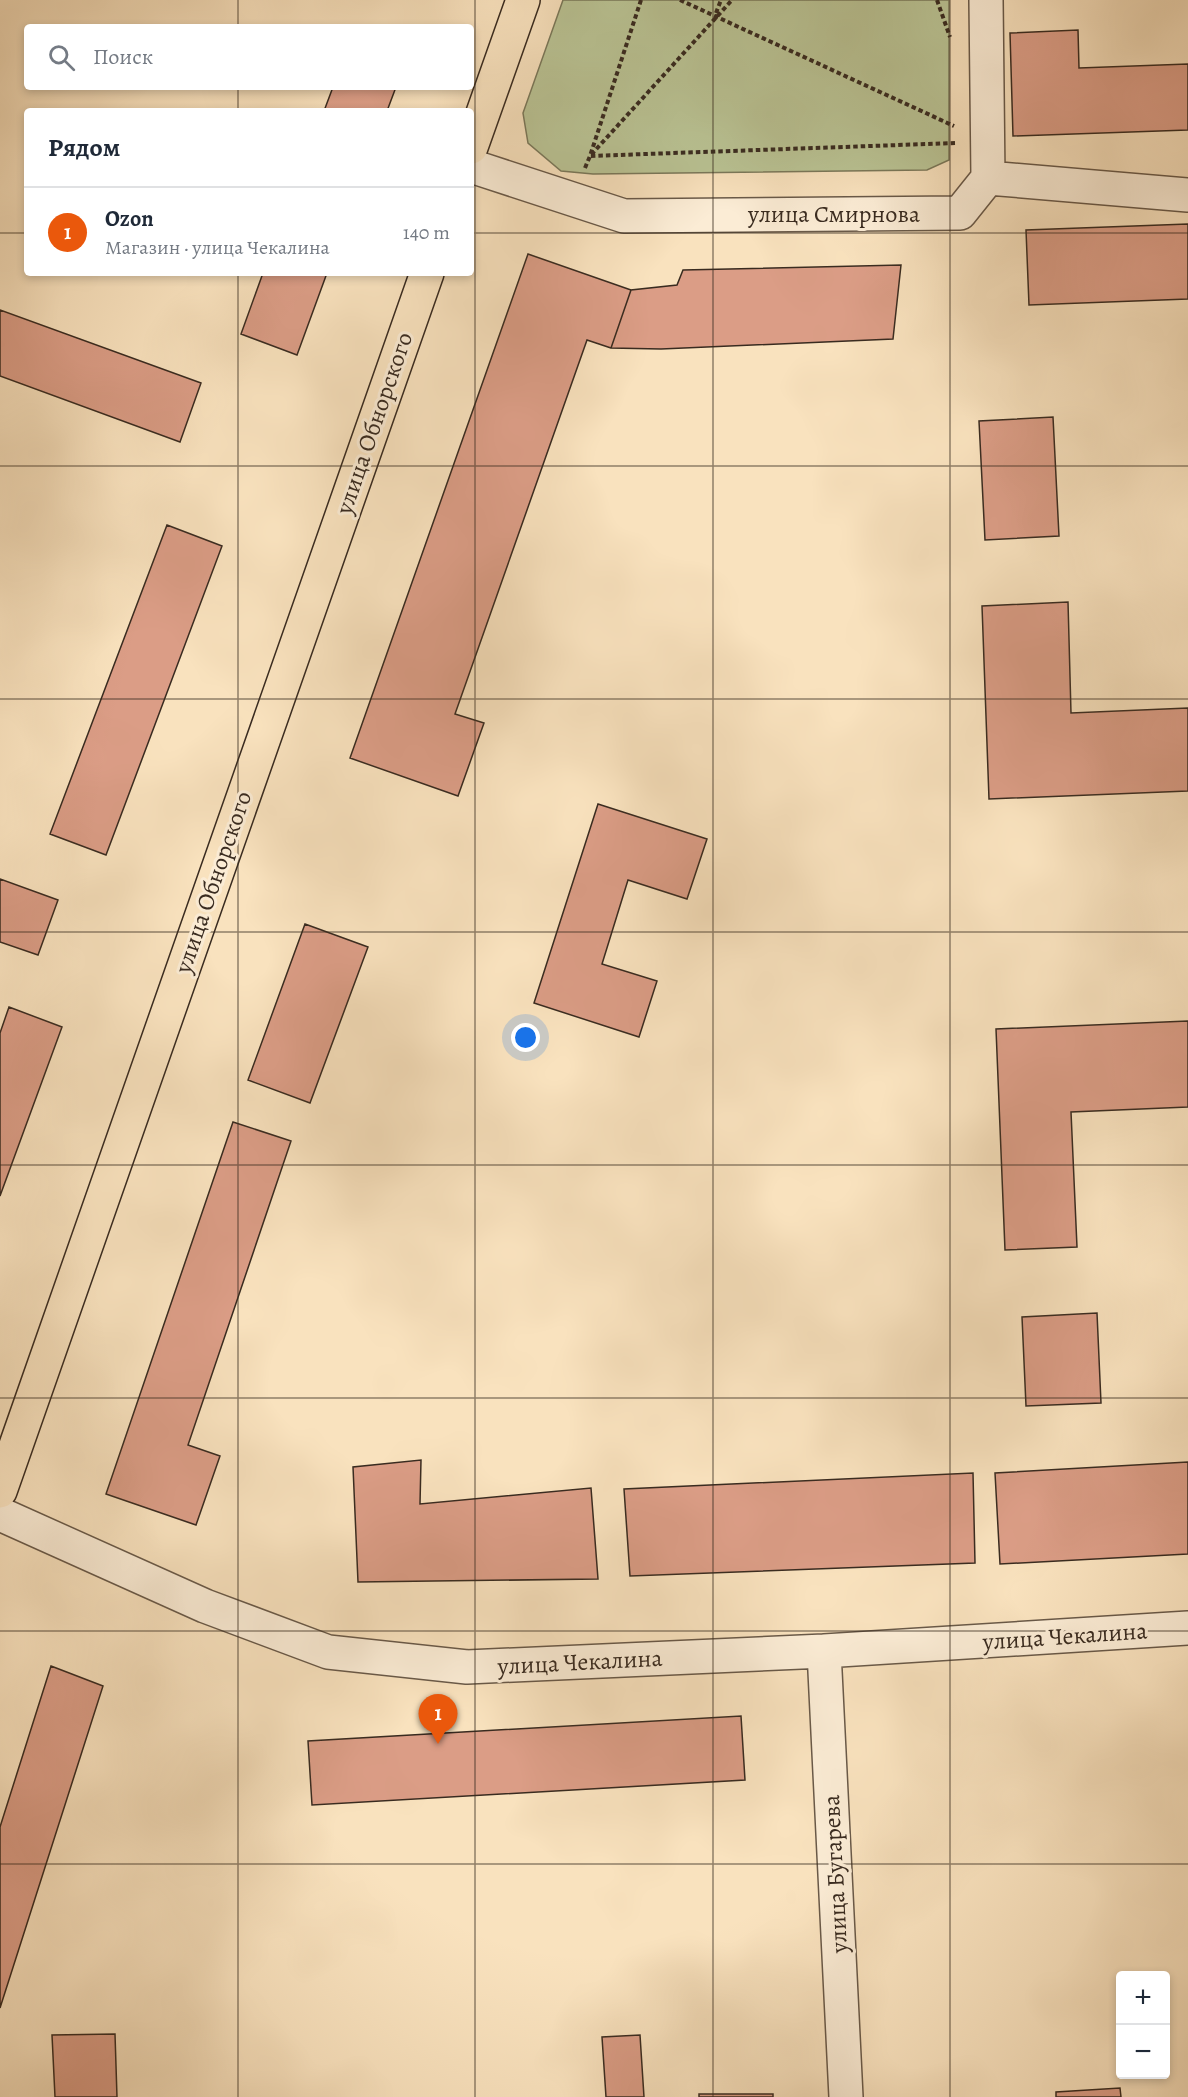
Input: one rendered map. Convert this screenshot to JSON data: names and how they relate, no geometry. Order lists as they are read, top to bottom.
{
  "streets": {
    "main road": ["улица Обнорского"],
    "street": ["улица Смирнова", "улица Чекалина", "улица Бугарева"]
  },
  "crossings": [
    ["улица Чекалина", "улица Бугарева"]
  ],
  "page": {
    "search": "Поиск",
    "heading": "Рядом",
    "list": [
      {
        "mark": "1",
        "name": "Ozon",
        "note": "Магазин · улица Чекалина",
        "value": "140 m"
      }
    ],
    "pins": "1",
    "map_buttons": ["+", "−"]
  }
}
